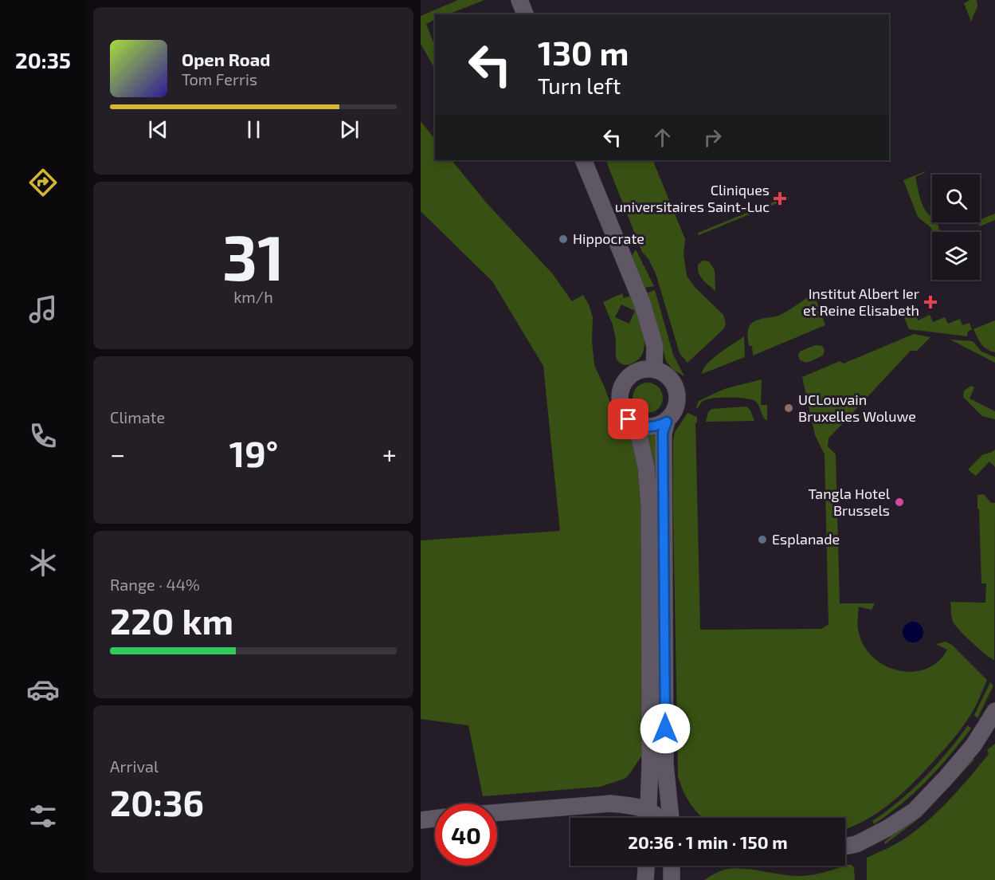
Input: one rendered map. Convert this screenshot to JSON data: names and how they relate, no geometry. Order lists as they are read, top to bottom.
{
  "places": {
    "health": ["Cliniques universitaires Saint-Luc", "Institut Albert Ier et Reine Elisabeth"],
    "other": [
      "Hippocrate",
      "UCLouvain Bruxelles Woluwe",
      "Tangla Hotel Brussels",
      "Esplanade"
    ]
  },
  "page": {
    "tabs": "20:35",
    "turn": ["130 m", "Turn left"],
    "song": ["Open Road", "Tom Ferris"],
    "tile": [
      ["31", "km/h"],
      "Climate",
      ["Range · 44%", "220 km"],
      ["Arrival", "20:36"]
    ],
    "heat": ["−", "19°", "+"],
    "limit": "40",
    "trip": "20:36 · 1 min · 150 m"
  }
}
